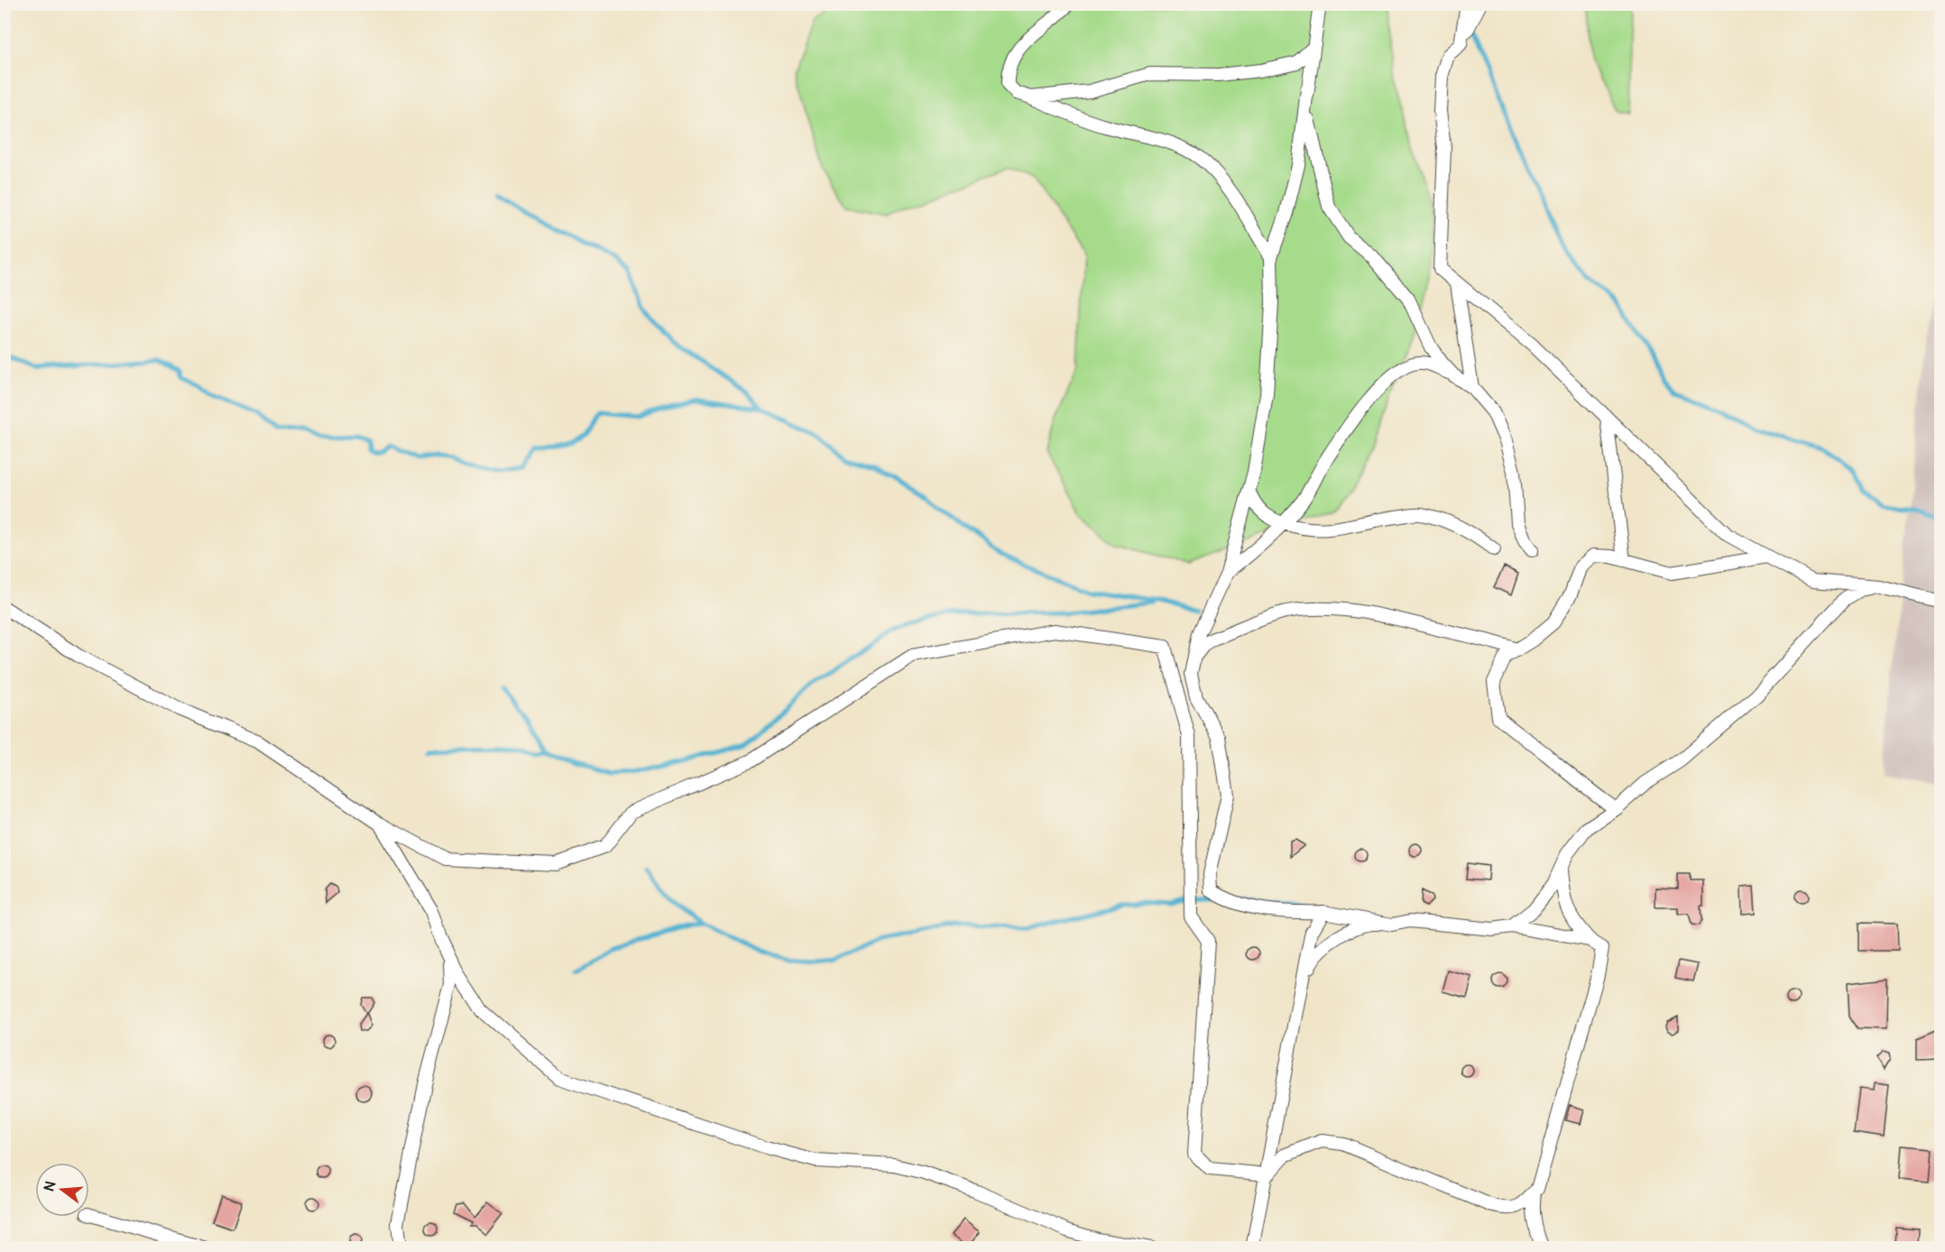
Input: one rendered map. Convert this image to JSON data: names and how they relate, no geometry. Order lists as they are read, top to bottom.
{
  "north": "left"
}
